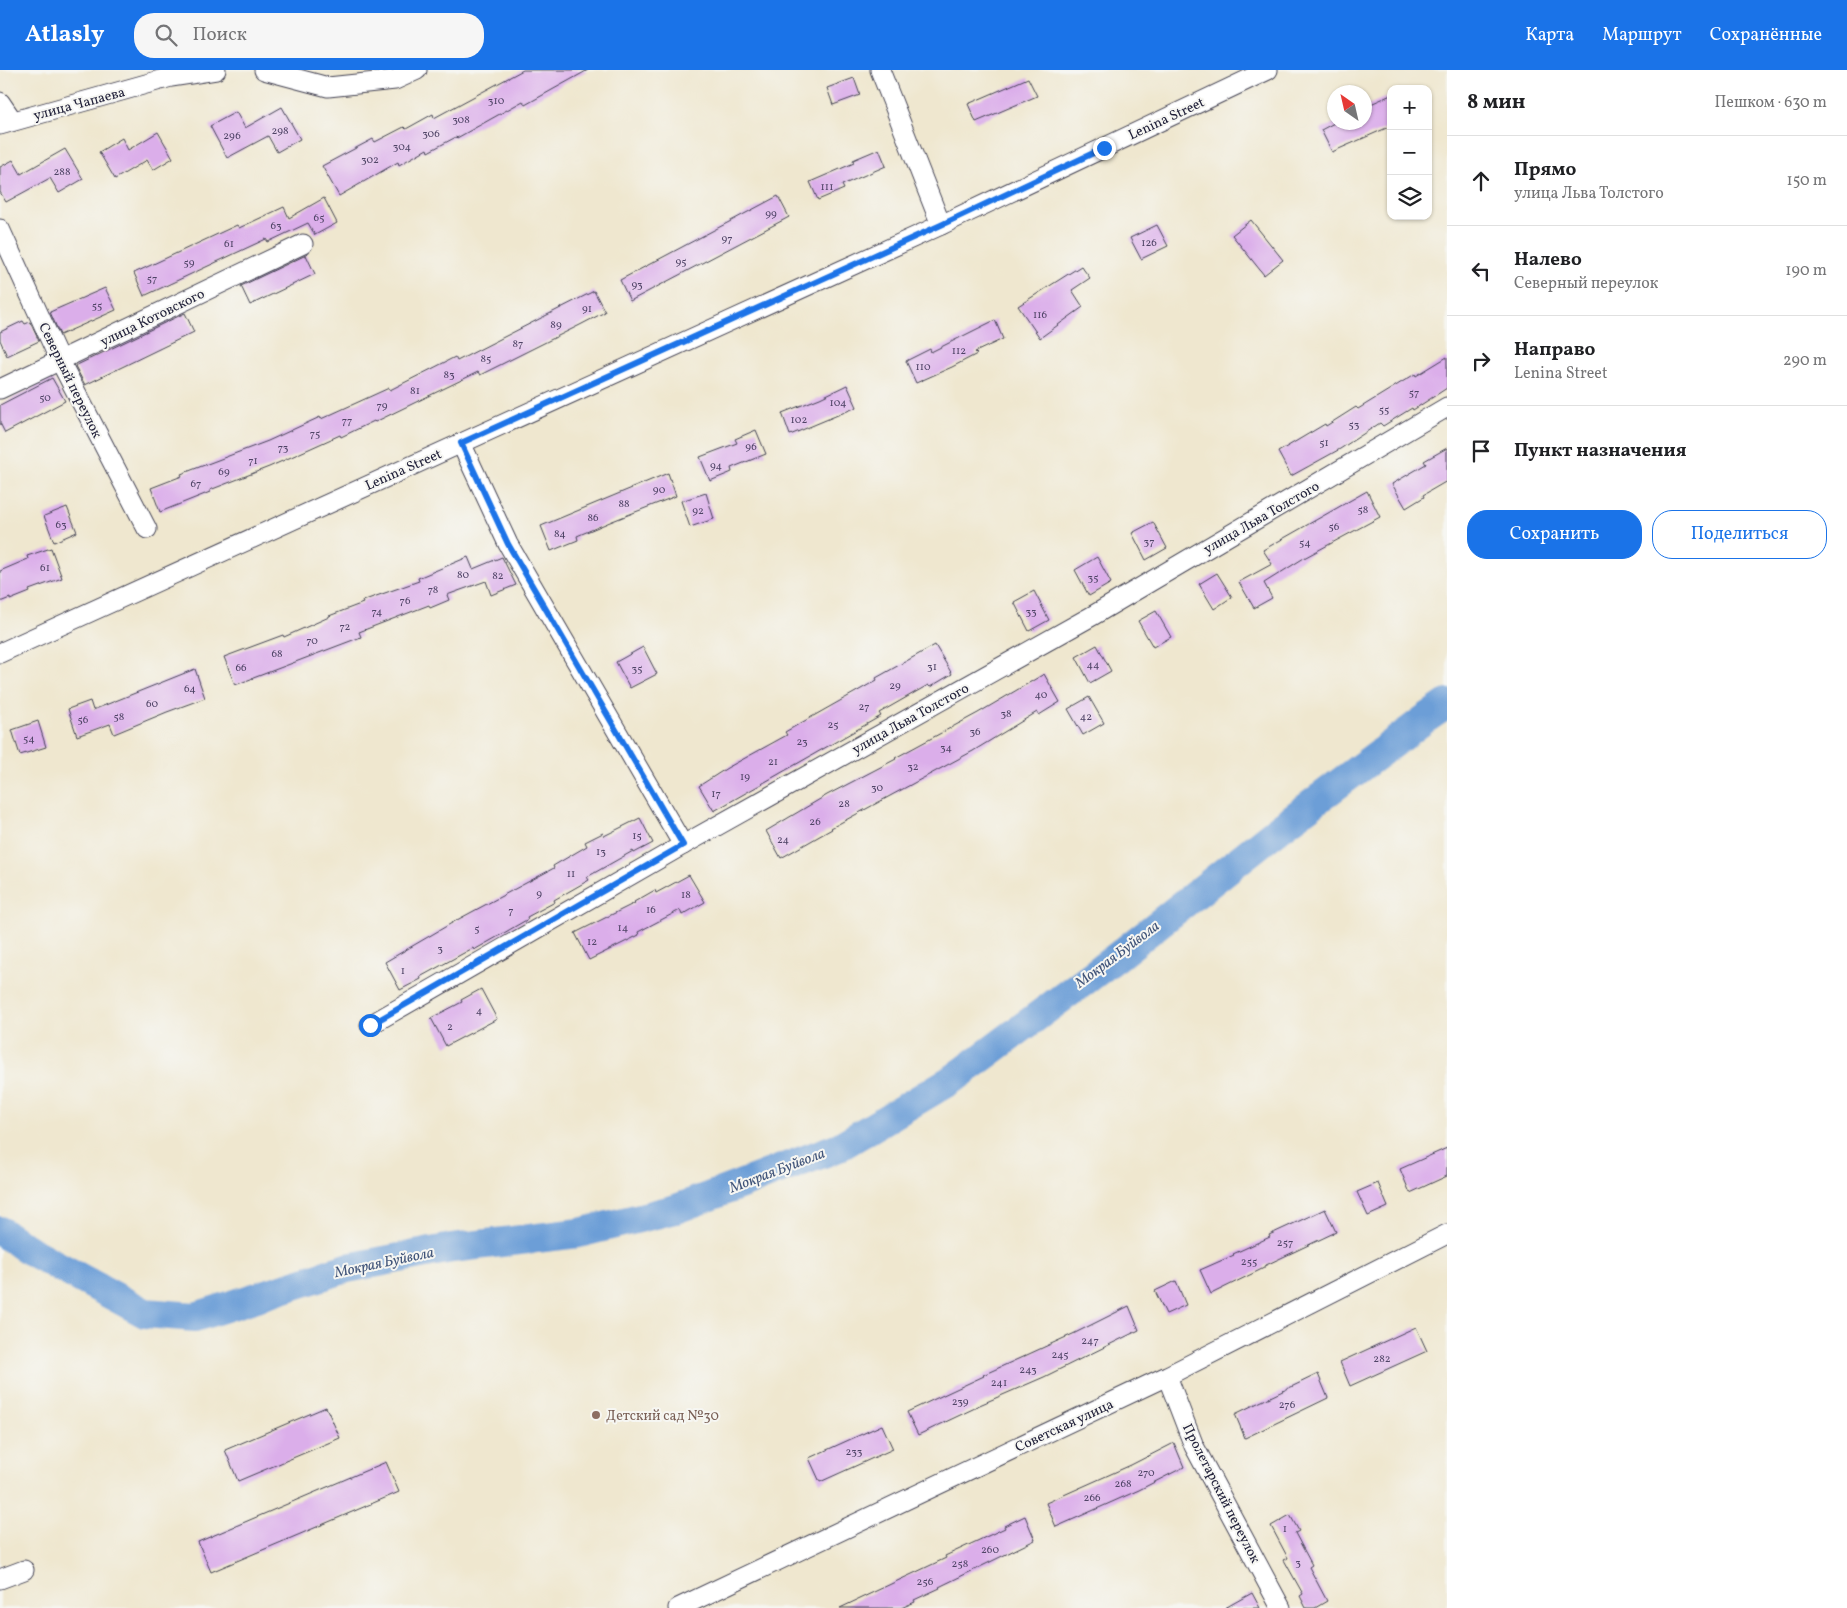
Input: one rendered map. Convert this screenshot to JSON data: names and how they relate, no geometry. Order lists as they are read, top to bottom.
{
  "streets": {
    "street": [
      "улица Чапаева",
      "Lenina Street",
      "улица Котовского",
      "Северный переулок",
      "улица Льва Толстого",
      "Советская улица",
      "Пролетарский переулок"
    ]
  },
  "crossings": [
    ["улица Котовского", "Северный переулок"],
    ["Советская улица", "Пролетарский переулок"]
  ],
  "water": ["Мокрая Буйвола"],
  "places": ["Детский сад №30"],
  "house_numbers": [
    "310",
    "308",
    "298",
    "306",
    "296",
    "304",
    "302",
    "288",
    "111",
    "99",
    "65",
    "63",
    "97",
    "126",
    "61",
    "95",
    "59",
    "57",
    "93",
    "55",
    "91",
    "116",
    "89",
    "87",
    "112",
    "85",
    "110",
    "83",
    "81",
    "57",
    "50",
    "104",
    "79",
    "55",
    "102",
    "77",
    "53",
    "75",
    "51",
    "96",
    "73",
    "71",
    "94",
    "69",
    "67",
    "90",
    "88",
    "58",
    "92",
    "86",
    "63",
    "56",
    "84",
    "37",
    "54",
    "61",
    "80",
    "82",
    "35",
    "78",
    "76",
    "74",
    "33",
    "72",
    "70",
    "68",
    "44",
    "31",
    "66",
    "35",
    "29",
    "64",
    "40",
    "60",
    "27",
    "38",
    "58",
    "42",
    "56",
    "25",
    "36",
    "54",
    "23",
    "34",
    "21",
    "32",
    "19",
    "30",
    "17",
    "28",
    "26",
    "15",
    "24",
    "13",
    "11",
    "9",
    "18",
    "16",
    "7",
    "14",
    "5",
    "12",
    "3",
    "1",
    "4",
    "2",
    "257",
    "255",
    "247",
    "245",
    "282",
    "243",
    "241",
    "239",
    "276",
    "233",
    "270",
    "268",
    "266",
    "1",
    "260",
    "3",
    "258",
    "256"
  ],
  "north": "top left",
  "page": {
    "header": "Atlasly",
    "search": "Поиск",
    "nav": ["Карта", "Маршрут", "Сохранённые"],
    "heading": ["8 мин", "Пешком · 630 m"],
    "map_buttons": ["+", "−"],
    "list": [
      ["Прямо", "улица Льва Толстого", "150 m"],
      ["Налево", "Северный переулок", "190 m"],
      ["Направо", "Lenina Street", "290 m"],
      "Пункт назначения"
    ],
    "buttons": ["Сохранить", "Поделиться"]
  }
}
